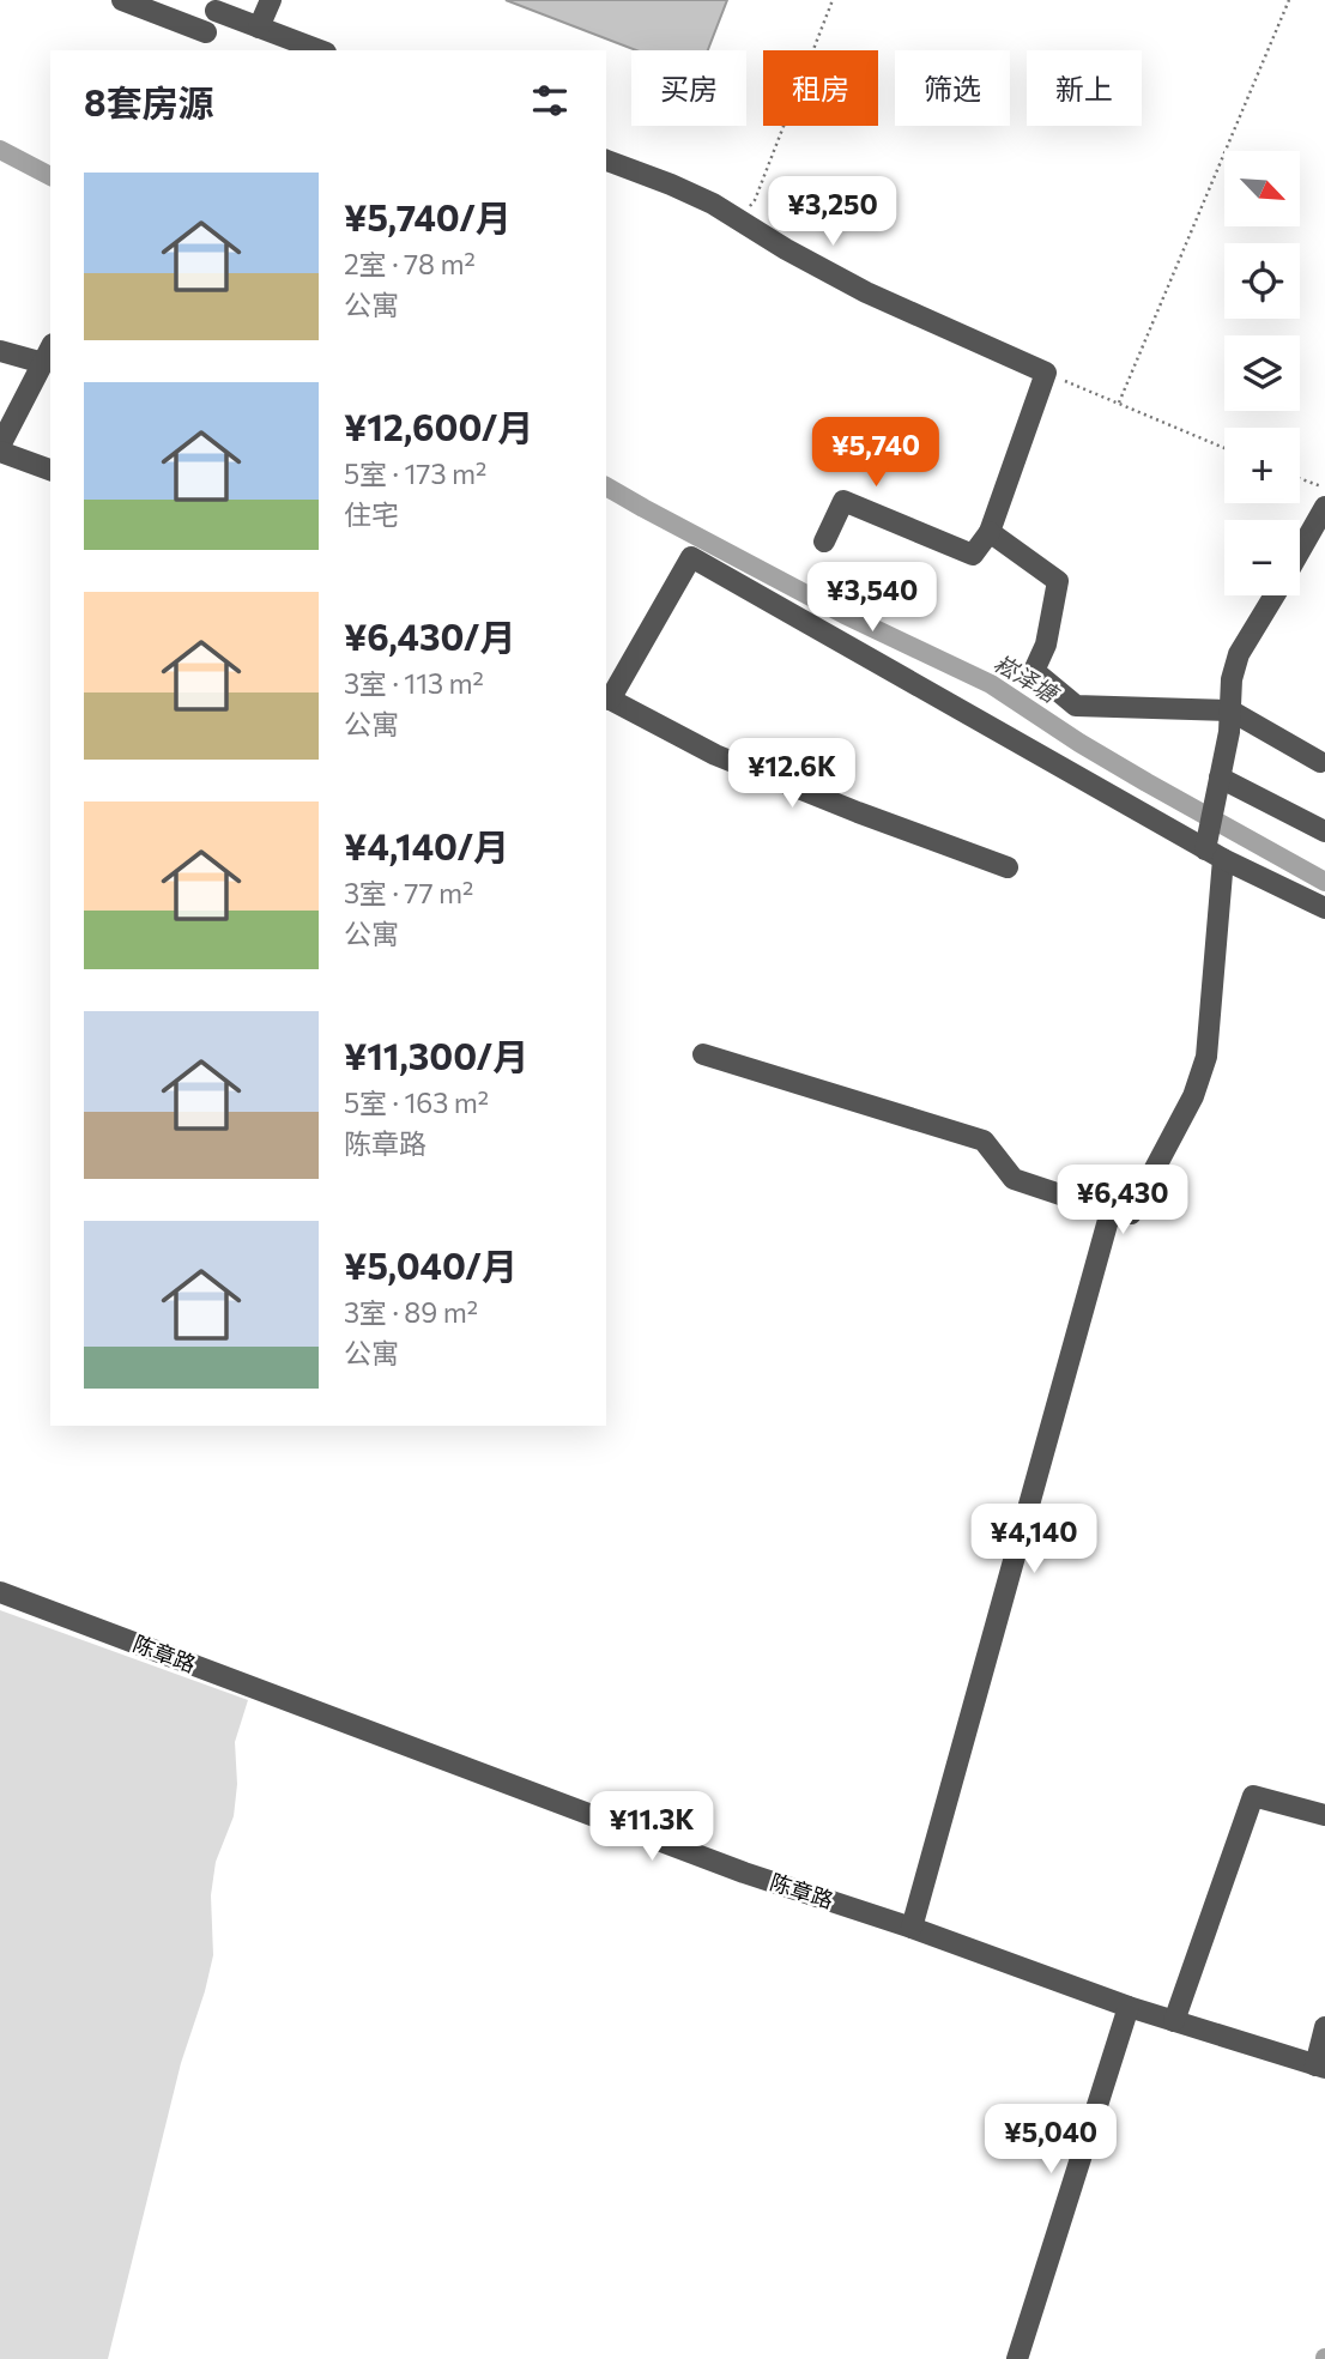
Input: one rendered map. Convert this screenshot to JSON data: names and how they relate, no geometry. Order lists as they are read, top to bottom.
{
  "streets": {
    "street": ["陈章路"]
  },
  "water": ["崧泽塘"],
  "north": "bottom right",
  "page": {
    "chip": [
      "买房",
      "租房",
      "筛选",
      "新上"
    ],
    "heading": "8套房源",
    "map_buttons": ["+", "−"],
    "list": [
      {
        "name": "¥5,740/月",
        "note": "2室 · 78 m² · 公寓"
      },
      {
        "name": "¥12,600/月",
        "note": "5室 · 173 m² · 住宅"
      },
      {
        "name": "¥6,430/月",
        "note": "3室 · 113 m² · 公寓"
      },
      {
        "name": "¥4,140/月",
        "note": "3室 · 77 m² · 公寓"
      },
      {
        "name": "¥11,300/月",
        "note": "5室 · 163 m² · 陈章路"
      },
      {
        "name": "¥5,040/月",
        "note": "3室 · 89 m² · 公寓"
      }
    ],
    "price": [
      "¥3,250",
      "¥5,740",
      "¥3,540",
      "¥12.6K",
      "¥6,430",
      "¥4,140",
      "¥11.3K",
      "¥5,040"
    ]
  }
}
